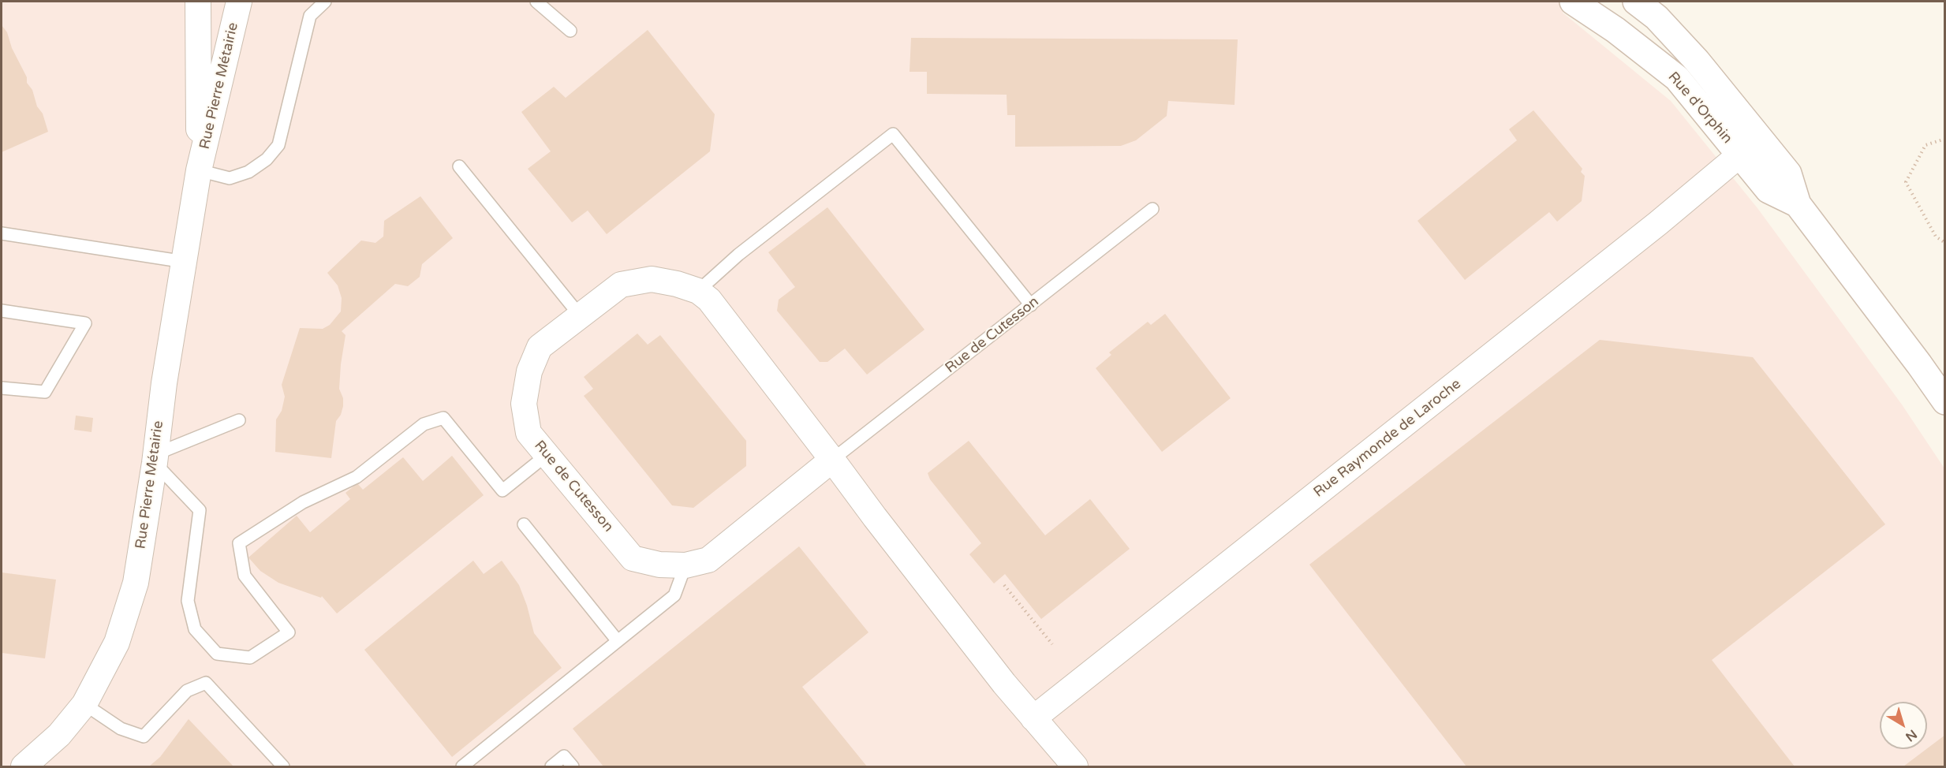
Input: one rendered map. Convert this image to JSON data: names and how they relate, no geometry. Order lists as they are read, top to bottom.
{
  "streets": {
    "main road": ["Rue d'Orphin"],
    "street": ["Rue Pierre Métairie", "Rue de Cutesson", "Rue Raymonde de Laroche"]
  },
  "crossings": [
    ["Rue d'Orphin", "Rue Raymonde de Laroche"],
    ["Rue de Cutesson", "Rue Raymonde de Laroche"]
  ],
  "north": "bottom right"
}
